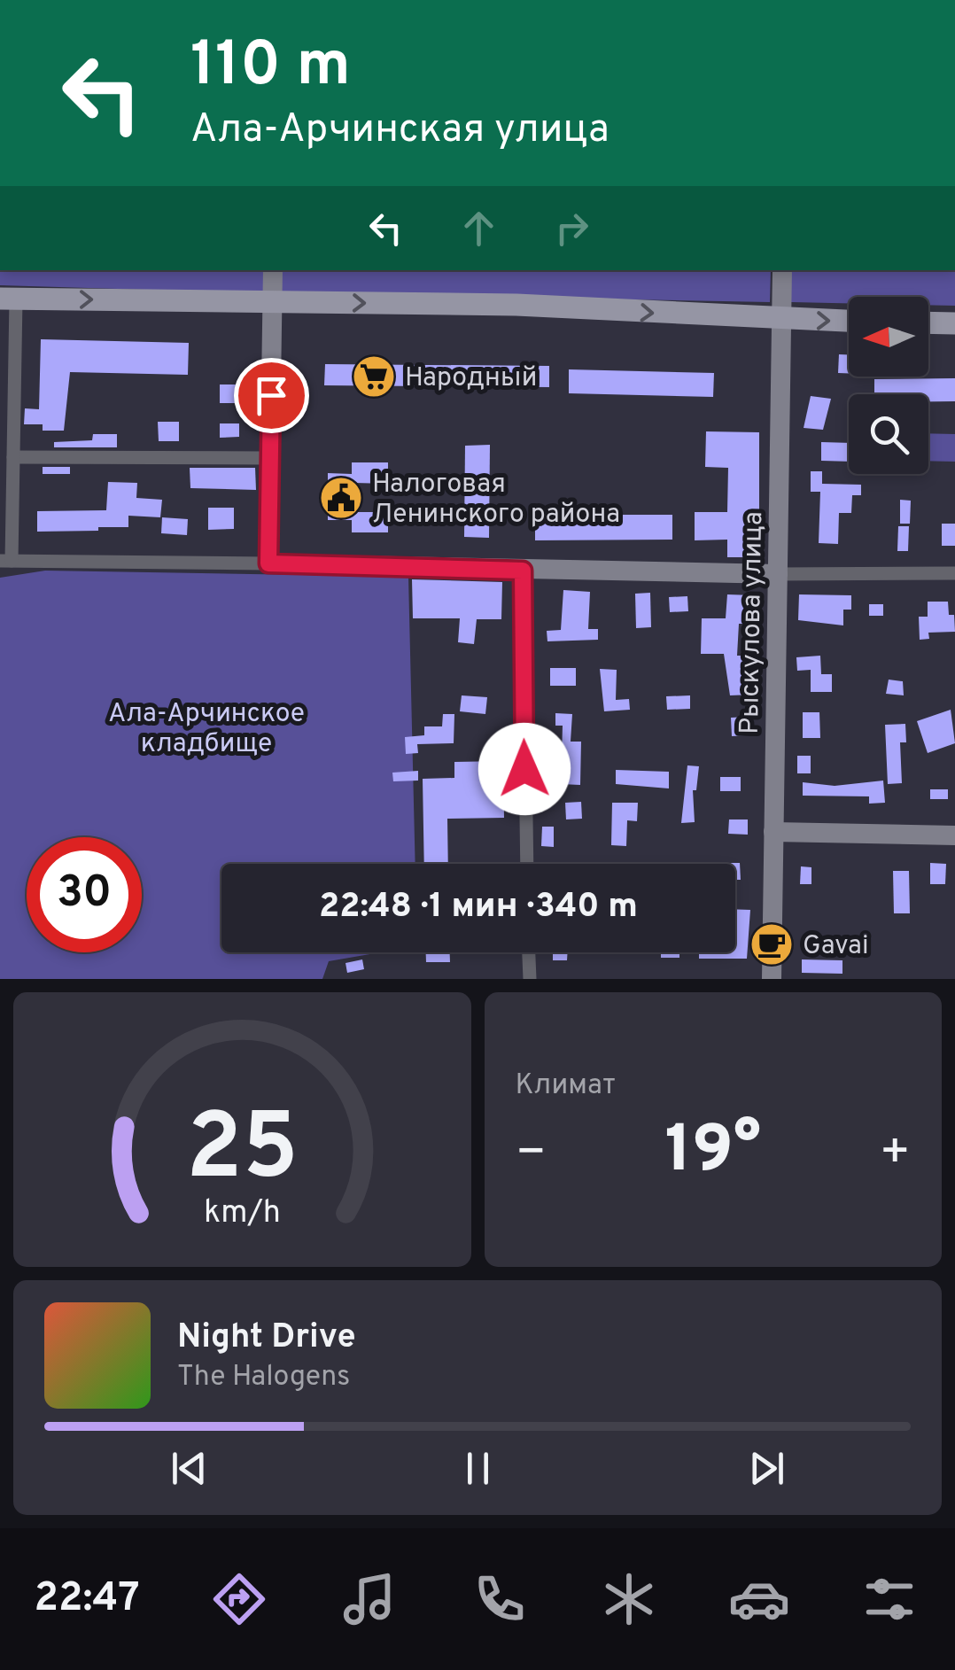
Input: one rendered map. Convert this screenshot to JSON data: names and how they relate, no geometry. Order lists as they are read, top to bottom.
{
  "streets": {
    "street": ["Рыскулова улица"]
  },
  "parks": ["Ала-Арчинское кладбище"],
  "places": {
    "supermarket": ["Народный"],
    "public building": ["Налоговая Ленинского района"],
    "cafe": ["Gavai"]
  },
  "north": "left",
  "page": {
    "turn": ["110 m", "Ала-Арчинская улица"],
    "limit": "30",
    "trip": "22:48 · 1 мин · 340 m",
    "tile": "Климат",
    "heat": ["−", "19°", "+"],
    "song": ["Night Drive", "The Halogens"],
    "tabs": "22:47",
    "gauge": ["25", "km/h"]
  }
}
